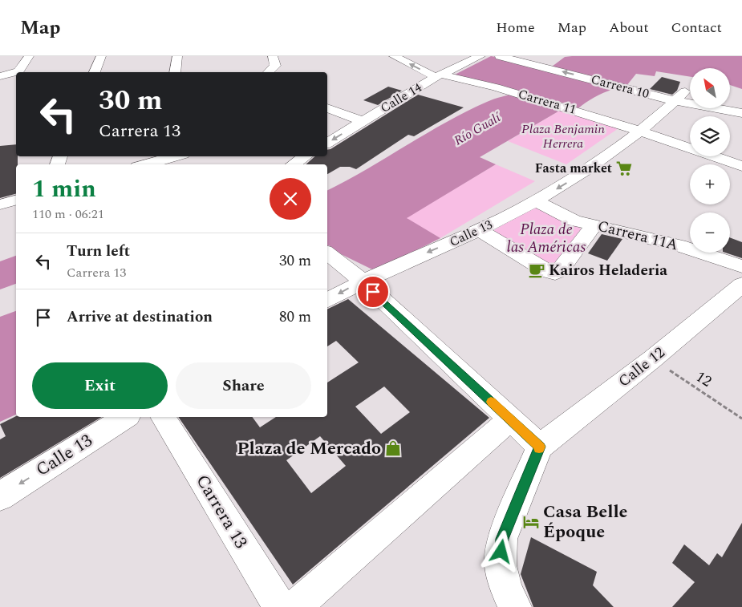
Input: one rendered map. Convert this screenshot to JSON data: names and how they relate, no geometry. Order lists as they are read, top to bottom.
{
  "streets": {
    "street": [
      "Carrera 10",
      "Calle 14",
      "Carrera 11",
      "Calle 13",
      "Carrera 11A",
      "Calle 12",
      "Carrera 13"
    ],
    "path": ["12"]
  },
  "crossings": [
    ["Carrera 10", "Calle 13"],
    ["Calle 14", "Carrera 11"],
    ["Carrera 11", "Calle 13"],
    ["Calle 13", "Carrera 11A"],
    ["Calle 12", "12"]
  ],
  "one_way": ["Carrera 10", "Calle 13"],
  "water": ["Río Gualí"],
  "parks": ["Plaza Benjamin Herrera", "Plaza de las Américas"],
  "places": {
    "supermarket": ["Fasta market"],
    "cafe": ["Kairos Heladeria"],
    "shop": ["Plaza de Mercado"],
    "hotel": ["Casa Belle Époque"]
  },
  "north": "top left",
  "page": {
    "header": "Map",
    "nav": [
      "Home",
      "Map",
      "About",
      "Contact"
    ],
    "map_buttons": ["+", "−"],
    "turn": ["30 m", "Carrera 13"],
    "heading": ["1 min", "110 m · 06:21"],
    "list": [
      {
        "name": "Turn left",
        "note": "Carrera 13",
        "value": "30 m"
      },
      {
        "name": "Arrive at destination",
        "value": "80 m"
      }
    ],
    "buttons": ["Exit", "Share"]
  }
}
